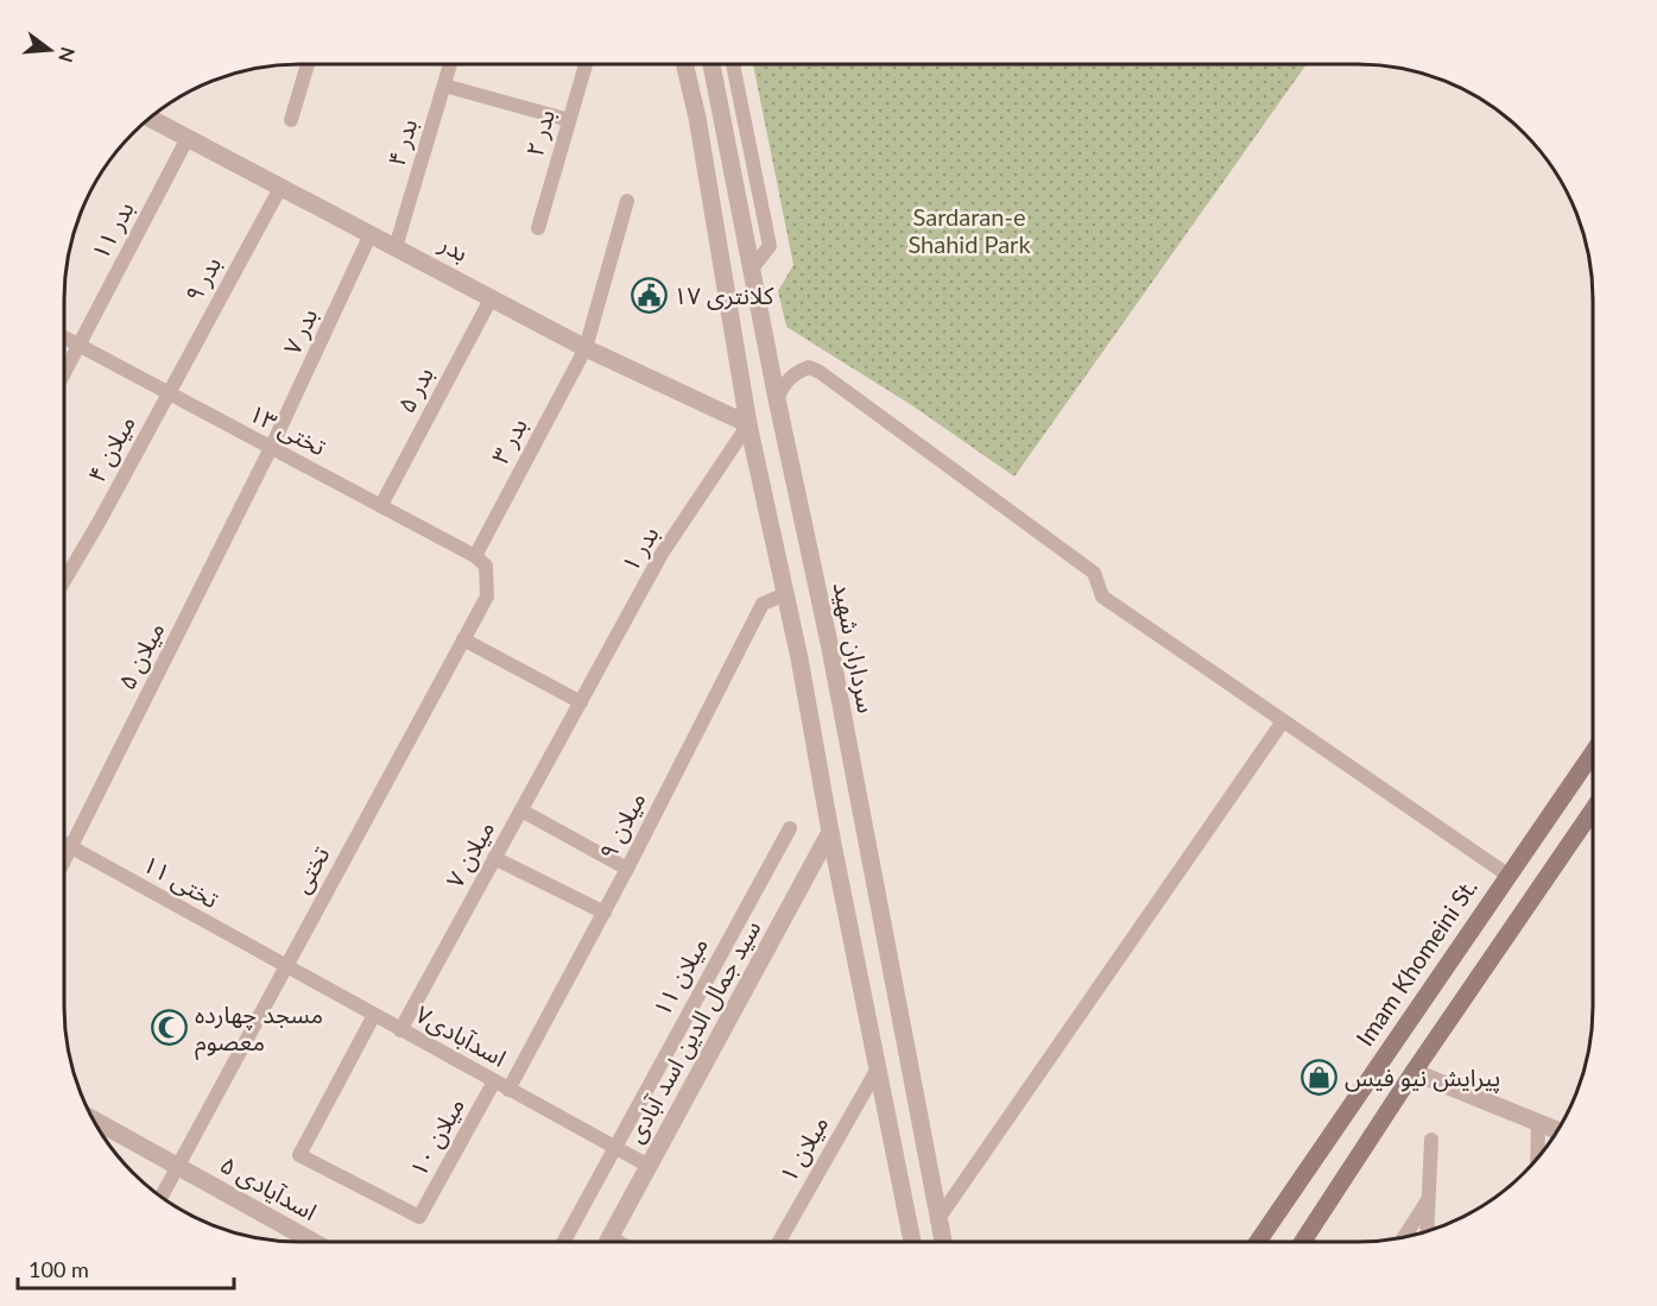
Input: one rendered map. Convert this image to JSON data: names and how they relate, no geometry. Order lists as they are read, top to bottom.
{
  "streets": {
    "main road": ["Imam Khomeini St."],
    "street": [
      "بدر ۲",
      "بدر ۴",
      "بدر ۱۱",
      "بدر",
      "بدر ۹",
      "بدر ۷",
      "بدر ۵",
      "تختی ۱۳",
      "بدر ۳",
      "میلان ۴",
      "بدر ۱",
      "سرداران شهید",
      "میلان ۵",
      "میلان ۹",
      "میلان ۷",
      "تختی",
      "تختی ۱۱",
      "میلان ۱۱",
      "سید جمال الدین اسد آبادی",
      "اسدآبادی۷",
      "میلان ۱۰",
      "میلان ۱",
      "اسدآیادی ۵"
    ]
  },
  "crossings": [
    ["بدر ۴", "بدر"],
    ["بدر ۱۱", "بدر"],
    ["بدر ۱۱", "تختی ۱۳"],
    ["بدر", "بدر ۹"],
    ["بدر", "بدر ۷"],
    ["بدر", "بدر ۵"],
    ["بدر", "بدر ۳"],
    ["بدر", "بدر ۱"],
    ["بدر ۹", "تختی ۱۳"],
    ["بدر ۹", "میلان ۴"],
    ["بدر ۷", "تختی ۱۳"],
    ["بدر ۷", "میلان ۵"],
    ["بدر ۵", "تختی ۱۳"],
    ["تختی ۱۳", "بدر ۳"],
    ["تختی ۱۳", "میلان ۴"],
    ["تختی ۱۳", "میلان ۵"],
    ["تختی ۱۳", "تختی"],
    ["بدر ۳", "تختی"],
    ["بدر ۱", "میلان ۷"],
    ["میلان ۵", "تختی ۱۱"],
    ["میلان ۹", "اسدآبادی۷"],
    ["میلان ۷", "اسدآبادی۷"],
    ["تختی", "تختی ۱۱"],
    ["تختی", "اسدآبادی۷"],
    ["تختی", "اسدآیادی ۵"],
    ["تختی ۱۱", "اسدآبادی۷"],
    ["میلان ۱۱", "اسدآبادی۷"],
    ["اسدآبادی۷", "میلان ۱۰"]
  ],
  "parks": ["Sardaran-e Shahid Park"],
  "places": {
    "public building": ["کلانتری ۱۷"],
    "mosque": ["مسجد چهارده معصوم"],
    "shop": ["پیرایش نیو فیس"]
  },
  "scale_bar": "100 m",
  "north": "right"
}
